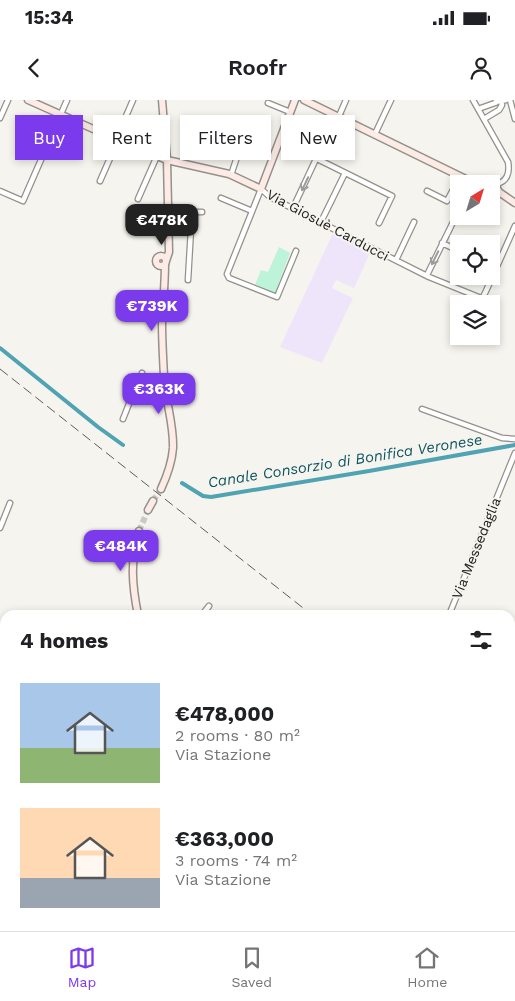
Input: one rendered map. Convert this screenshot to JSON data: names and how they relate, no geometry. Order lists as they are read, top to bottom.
{
  "streets": {
    "street": ["Via Giosuè Carducci", "Via Messedaglia"]
  },
  "water": ["Canale Consorzio di Bonifica Veronese"],
  "north": "top right",
  "page": {
    "status": "15:34",
    "header": "Roofr",
    "chip": [
      "Buy",
      "Rent",
      "Filters",
      "New"
    ],
    "price": [
      "€478K",
      "€739K",
      "€363K",
      "€484K"
    ],
    "heading": "4 homes",
    "list": [
      {
        "name": "€478,000",
        "note": "2 rooms · 80 m² · Via Stazione"
      },
      {
        "name": "€363,000",
        "note": "3 rooms · 74 m² · Via Stazione"
      }
    ],
    "tabs": ["Map", "Saved", "Home"]
  }
}
